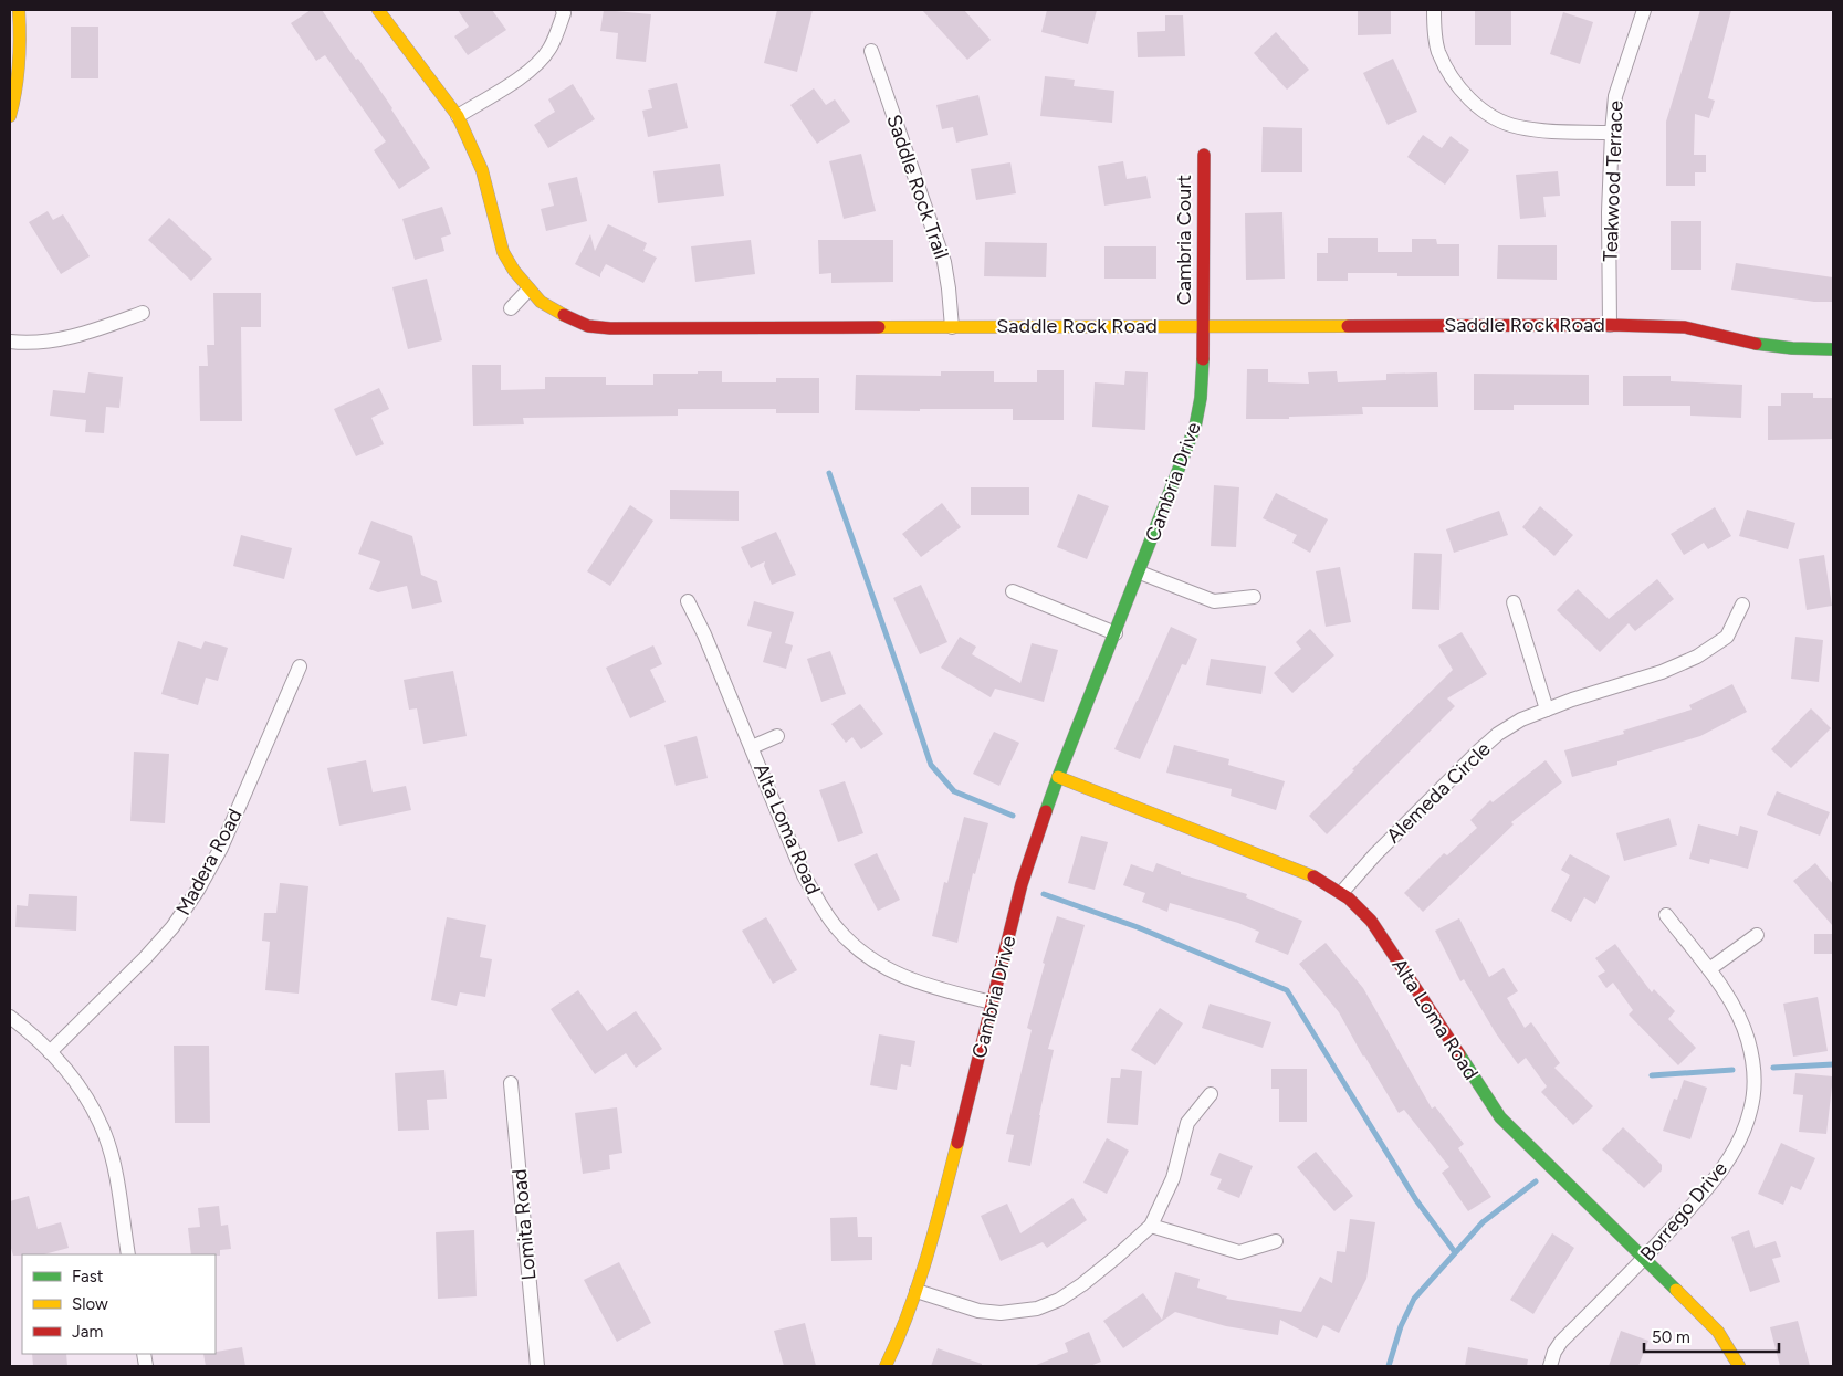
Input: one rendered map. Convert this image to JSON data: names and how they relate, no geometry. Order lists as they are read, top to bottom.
{
  "streets": {
    "street": [
      "Teakwood Terrace",
      "Saddle Rock Trail",
      "Cambria Court",
      "Saddle Rock Road",
      "Cambria Drive",
      "Alemeda Circle",
      "Alta Loma Road",
      "Madera Road",
      "Borrego Drive",
      "Lomita Road"
    ]
  },
  "crossings": [
    ["Teakwood Terrace", "Saddle Rock Road"],
    ["Saddle Rock Trail", "Saddle Rock Road"],
    ["Cambria Court", "Saddle Rock Road"],
    ["Cambria Court", "Cambria Drive"],
    ["Saddle Rock Road", "Cambria Drive"],
    ["Cambria Drive", "Alta Loma Road"],
    ["Alemeda Circle", "Alta Loma Road"],
    ["Alta Loma Road", "Borrego Drive"]
  ],
  "legend": ["Fast", "Slow", "Jam"],
  "scale_bar": "50 m"
}
